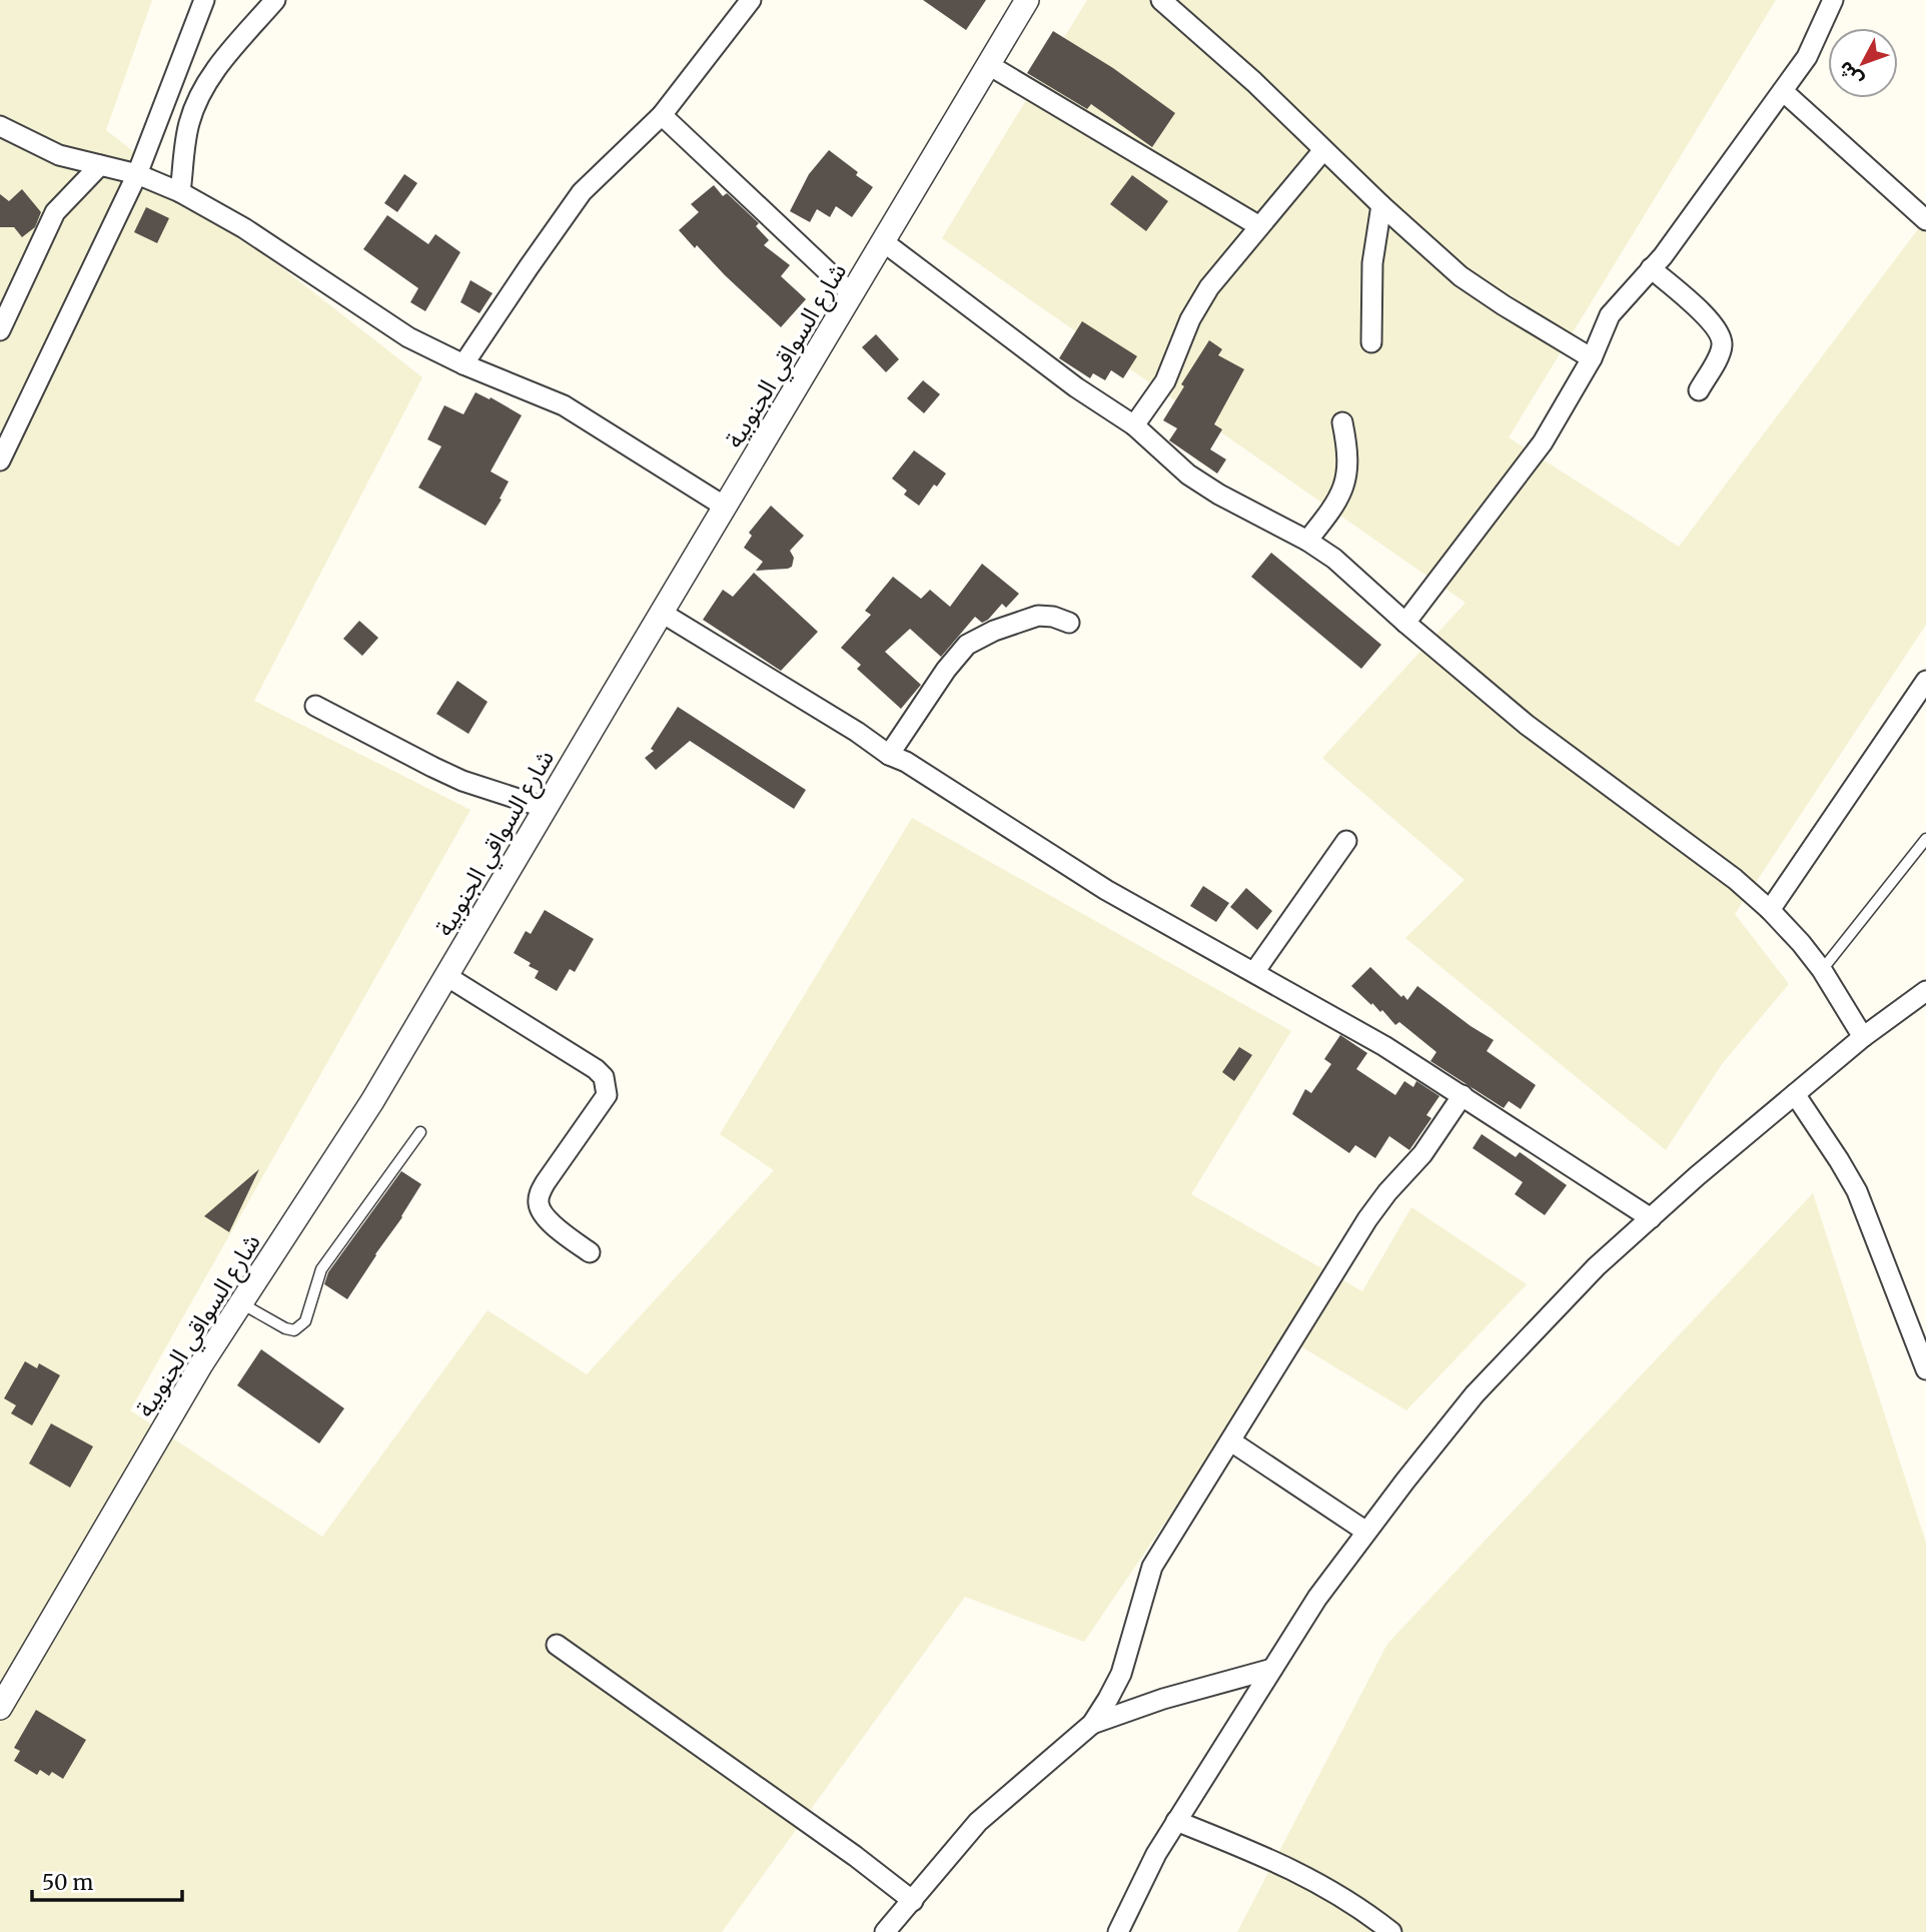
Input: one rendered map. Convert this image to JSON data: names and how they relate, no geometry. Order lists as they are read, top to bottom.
{
  "streets": {
    "street": ["شارع السواقي الجنوبية"]
  },
  "scale_bar": "50 m",
  "north": "bottom left"
}
